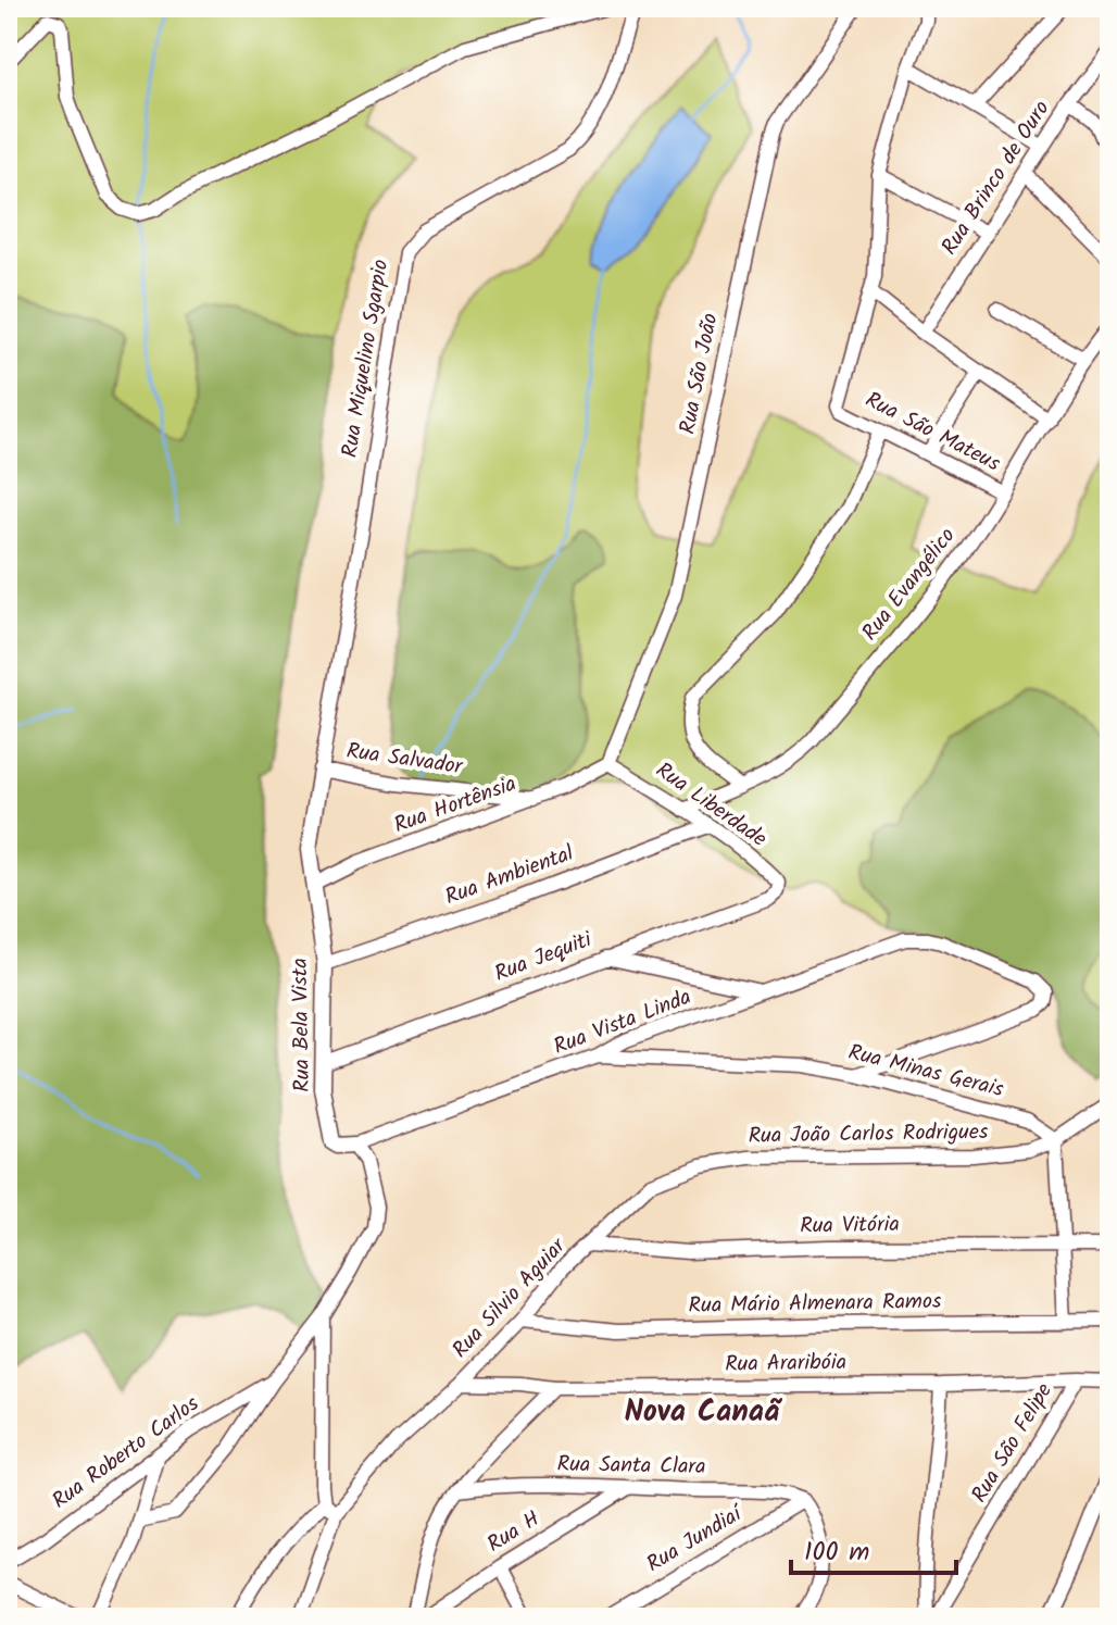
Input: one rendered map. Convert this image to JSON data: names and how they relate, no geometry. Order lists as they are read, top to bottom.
{
  "streets": {
    "street": [
      "Rua Brinco de Ouro",
      "Rua Miquelino Sgarpio",
      "Rua São João",
      "Rua São Mateus",
      "Rua Evangélico",
      "Rua Salvador",
      "Rua Hortênsia",
      "Rua Liberdade",
      "Rua Ambiental",
      "Rua Jequiti",
      "Rua Vista Linda",
      "Rua Bela Vista",
      "Rua Minas Gerais",
      "Rua João Carlos Rodrigues",
      "Rua Vitória",
      "Rua Silvio Aguiar",
      "Rua Mário Almenara Ramos",
      "Rua Araribóia",
      "Rua São Felipe",
      "Rua Roberto Carlos",
      "Rua Santa Clara",
      "Rua H",
      "Rua Jundiaí"
    ]
  },
  "crossings": [
    ["Rua Miquelino Sgarpio", "Rua Salvador"],
    ["Rua Miquelino Sgarpio", "Rua Bela Vista"],
    ["Rua São João", "Rua Hortênsia"],
    ["Rua São João", "Rua Liberdade"],
    ["Rua São Mateus", "Rua Evangélico"],
    ["Rua Evangélico", "Rua Liberdade"],
    ["Rua Salvador", "Rua Hortênsia"],
    ["Rua Salvador", "Rua Bela Vista"],
    ["Rua Hortênsia", "Rua Liberdade"],
    ["Rua Hortênsia", "Rua Bela Vista"],
    ["Rua Liberdade", "Rua Ambiental"],
    ["Rua Liberdade", "Rua Jequiti"],
    ["Rua Ambiental", "Rua Bela Vista"],
    ["Rua Jequiti", "Rua Bela Vista"],
    ["Rua Vista Linda", "Rua Bela Vista"],
    ["Rua Vista Linda", "Rua Minas Gerais"],
    ["Rua Bela Vista", "Rua Roberto Carlos"],
    ["Rua Minas Gerais", "Rua João Carlos Rodrigues"],
    ["Rua João Carlos Rodrigues", "Rua Vitória"],
    ["Rua João Carlos Rodrigues", "Rua Silvio Aguiar"],
    ["Rua Vitória", "Rua Silvio Aguiar"],
    ["Rua Silvio Aguiar", "Rua Mário Almenara Ramos"],
    ["Rua Silvio Aguiar", "Rua Araribóia"],
    ["Rua Araribóia", "Rua São Felipe"],
    ["Rua Santa Clara", "Rua H"],
    ["Rua Santa Clara", "Rua Jundiaí"]
  ],
  "districts": ["Nova Canaã"],
  "scale_bar": "100 m"
}
